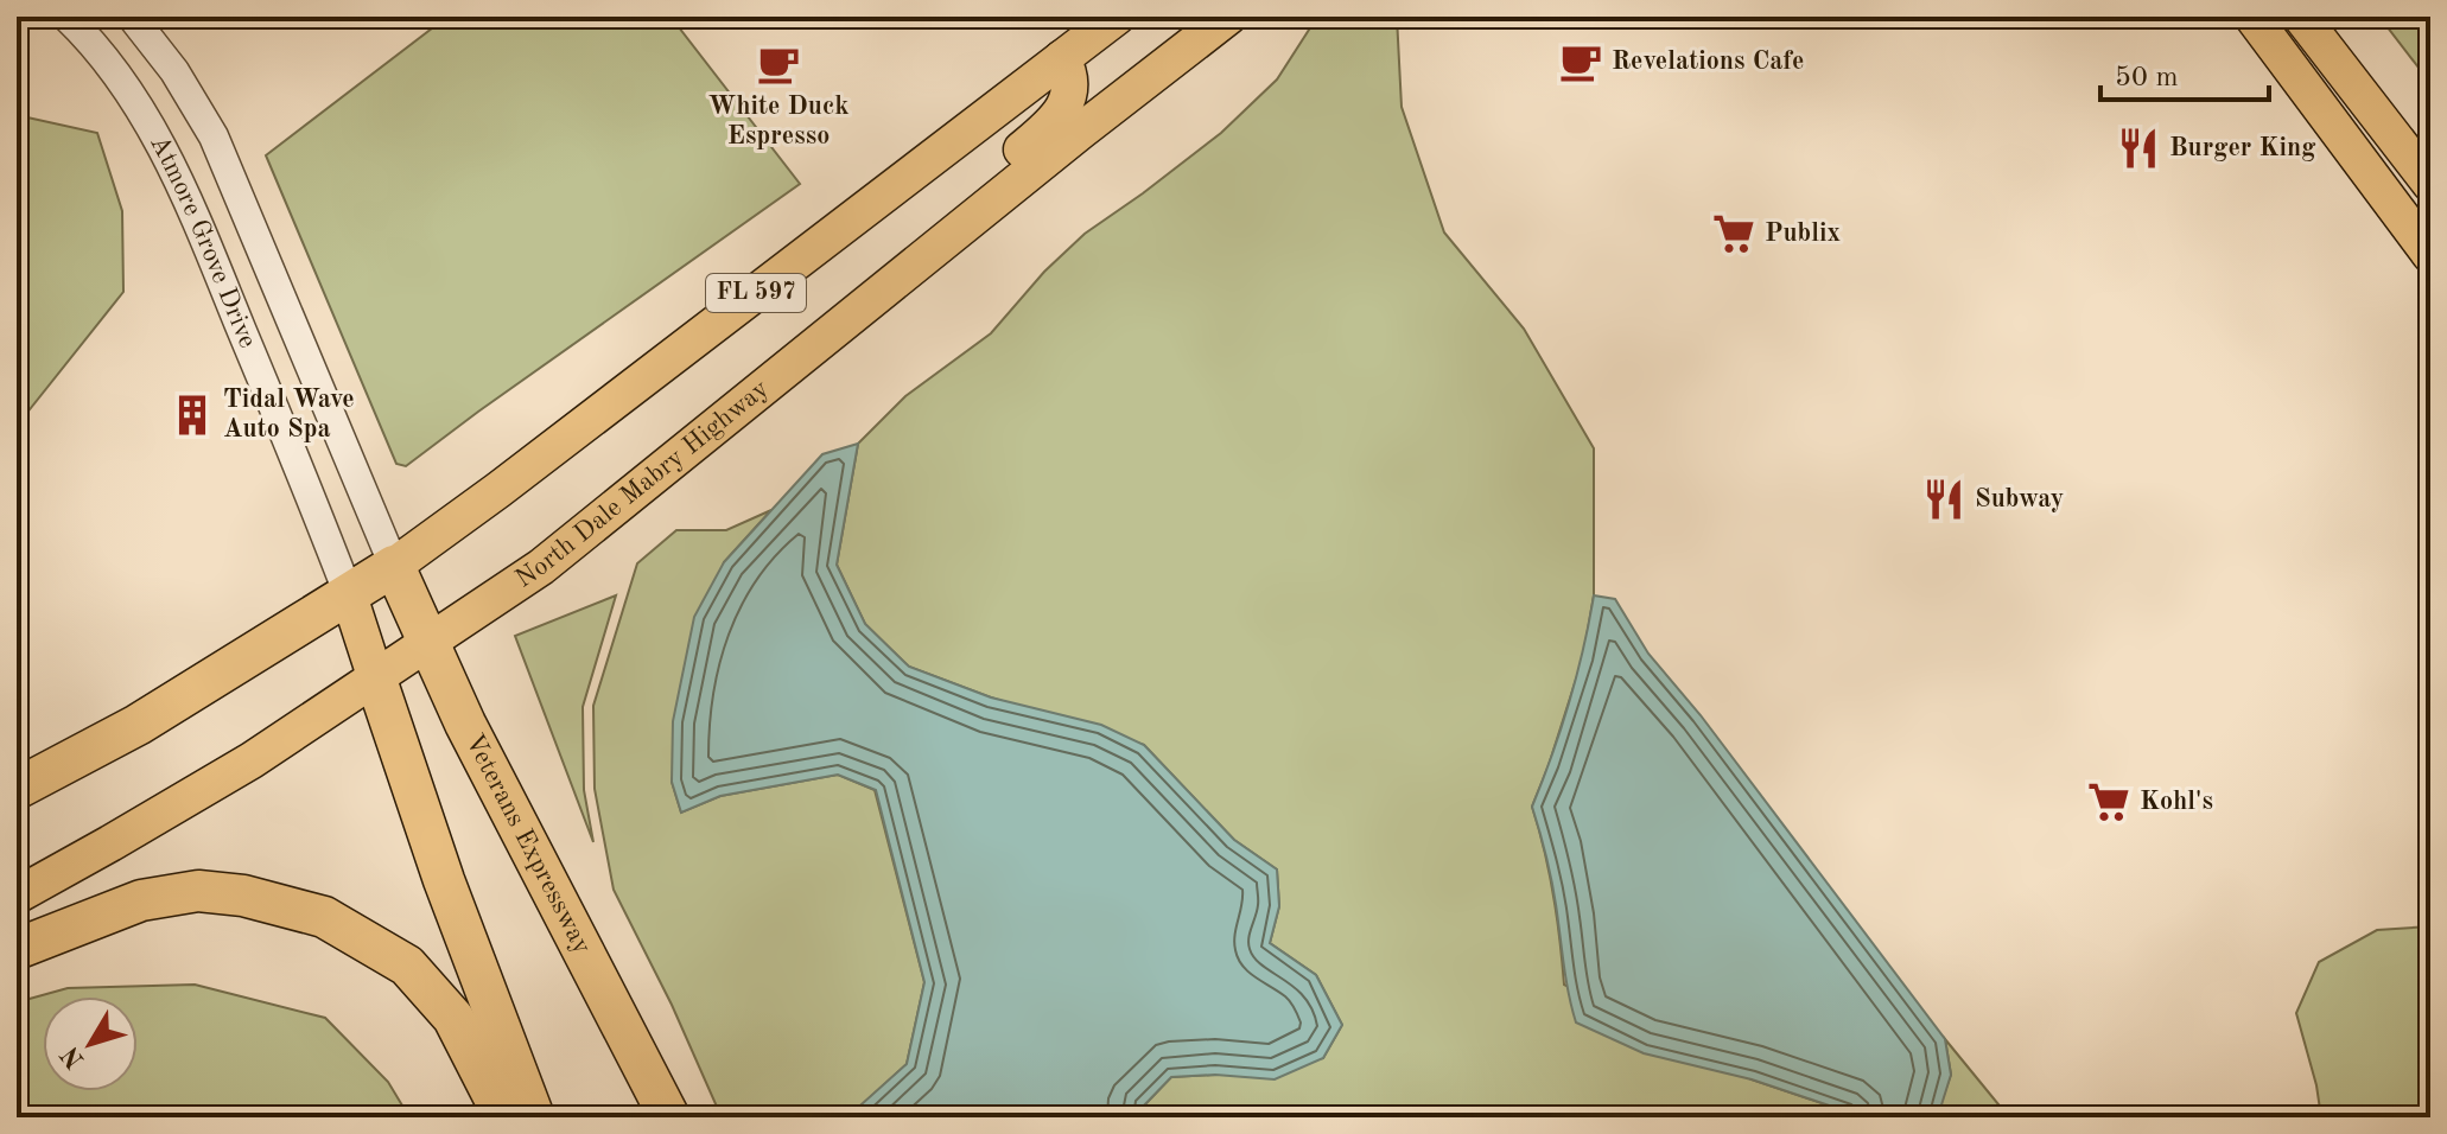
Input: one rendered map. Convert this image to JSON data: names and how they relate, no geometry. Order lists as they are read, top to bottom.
{
  "streets": {
    "highway": ["FL 597", "Veterans Expressway"],
    "main road": ["North Dale Mabry Highway"],
    "street": ["Atmore Grove Drive"]
  },
  "crossings": [
    ["Atmore Grove Drive", "FL 597"],
    ["Atmore Grove Drive", "Veterans Expressway"],
    ["FL 597", "Veterans Expressway"],
    ["North Dale Mabry Highway", "Veterans Expressway"]
  ],
  "places": {
    "cafe": ["Revelations Cafe", "White Duck Espresso"],
    "restaurant": ["Burger King", "Subway"],
    "supermarket": ["Publix", "Kohl's"],
    "building": ["Tidal Wave Auto Spa"]
  },
  "scale_bar": "50 m",
  "north": "bottom left"
}
